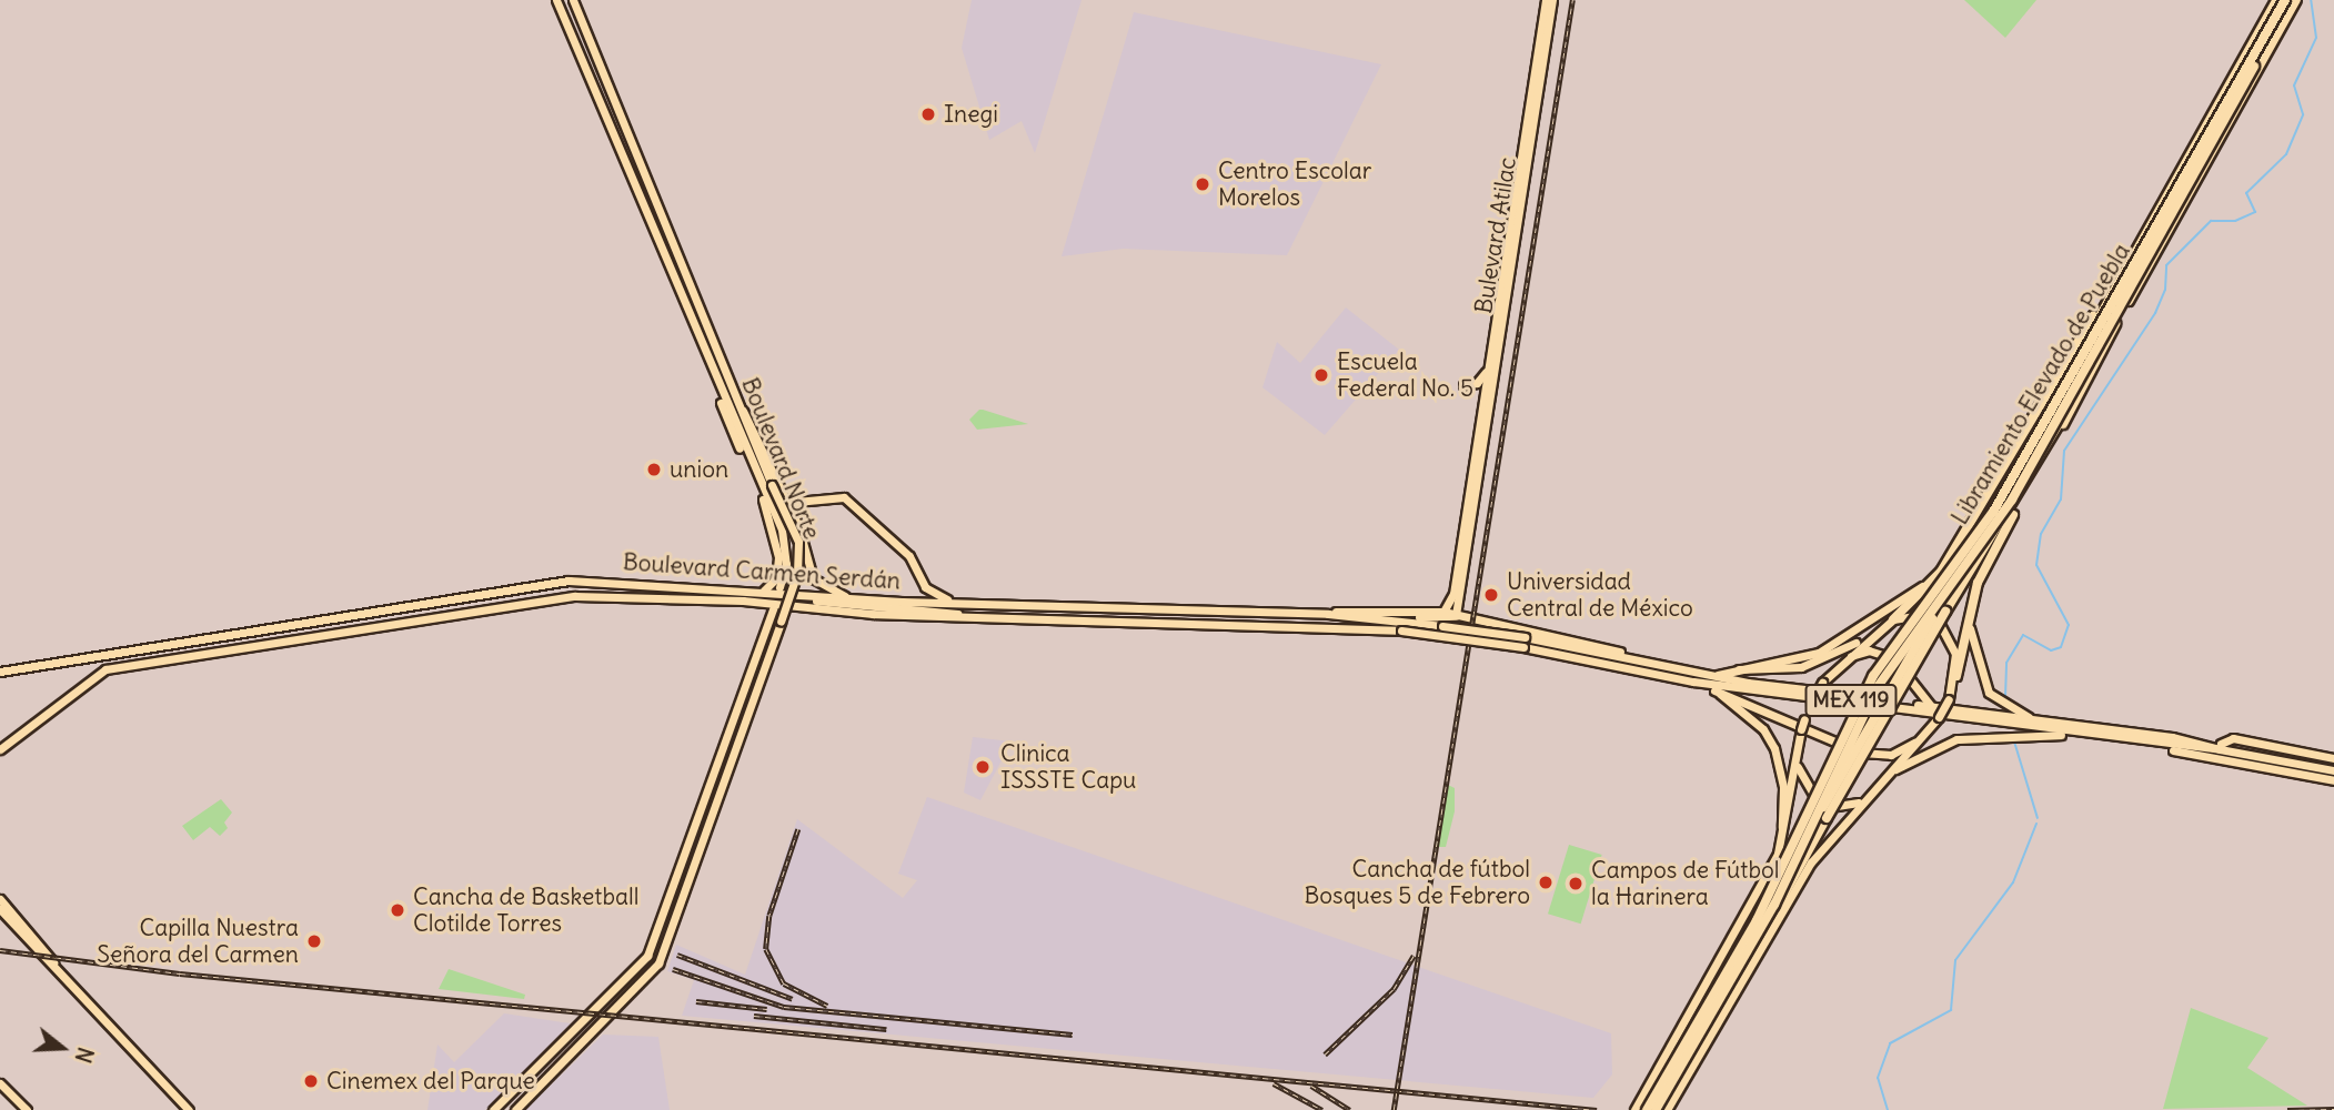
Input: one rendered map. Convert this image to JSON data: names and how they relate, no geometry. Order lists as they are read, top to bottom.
{
  "streets": {
    "highway": ["Libramiento Elevado de Puebla"],
    "main road": [
      "Bulevard Atilac",
      "Boulevard Norte",
      "Boulevard Carmen Serdán",
      "MEX 119"
    ]
  },
  "places": [
    "Inegi",
    "Centro Escolar Morelos",
    "Escuela Federal No. 5",
    "union",
    "Universidad Central de México",
    "Clinica ISSSTE Capu",
    "Cancha de fútbol Bosques 5 de Febrero",
    "Campos de Fútbol la Harinera",
    "Cancha de Basketball Clotilde Torres",
    "Capilla Nuestra Señora del Carmen",
    "Cinemex del Parque"
  ],
  "north": "right"
}
